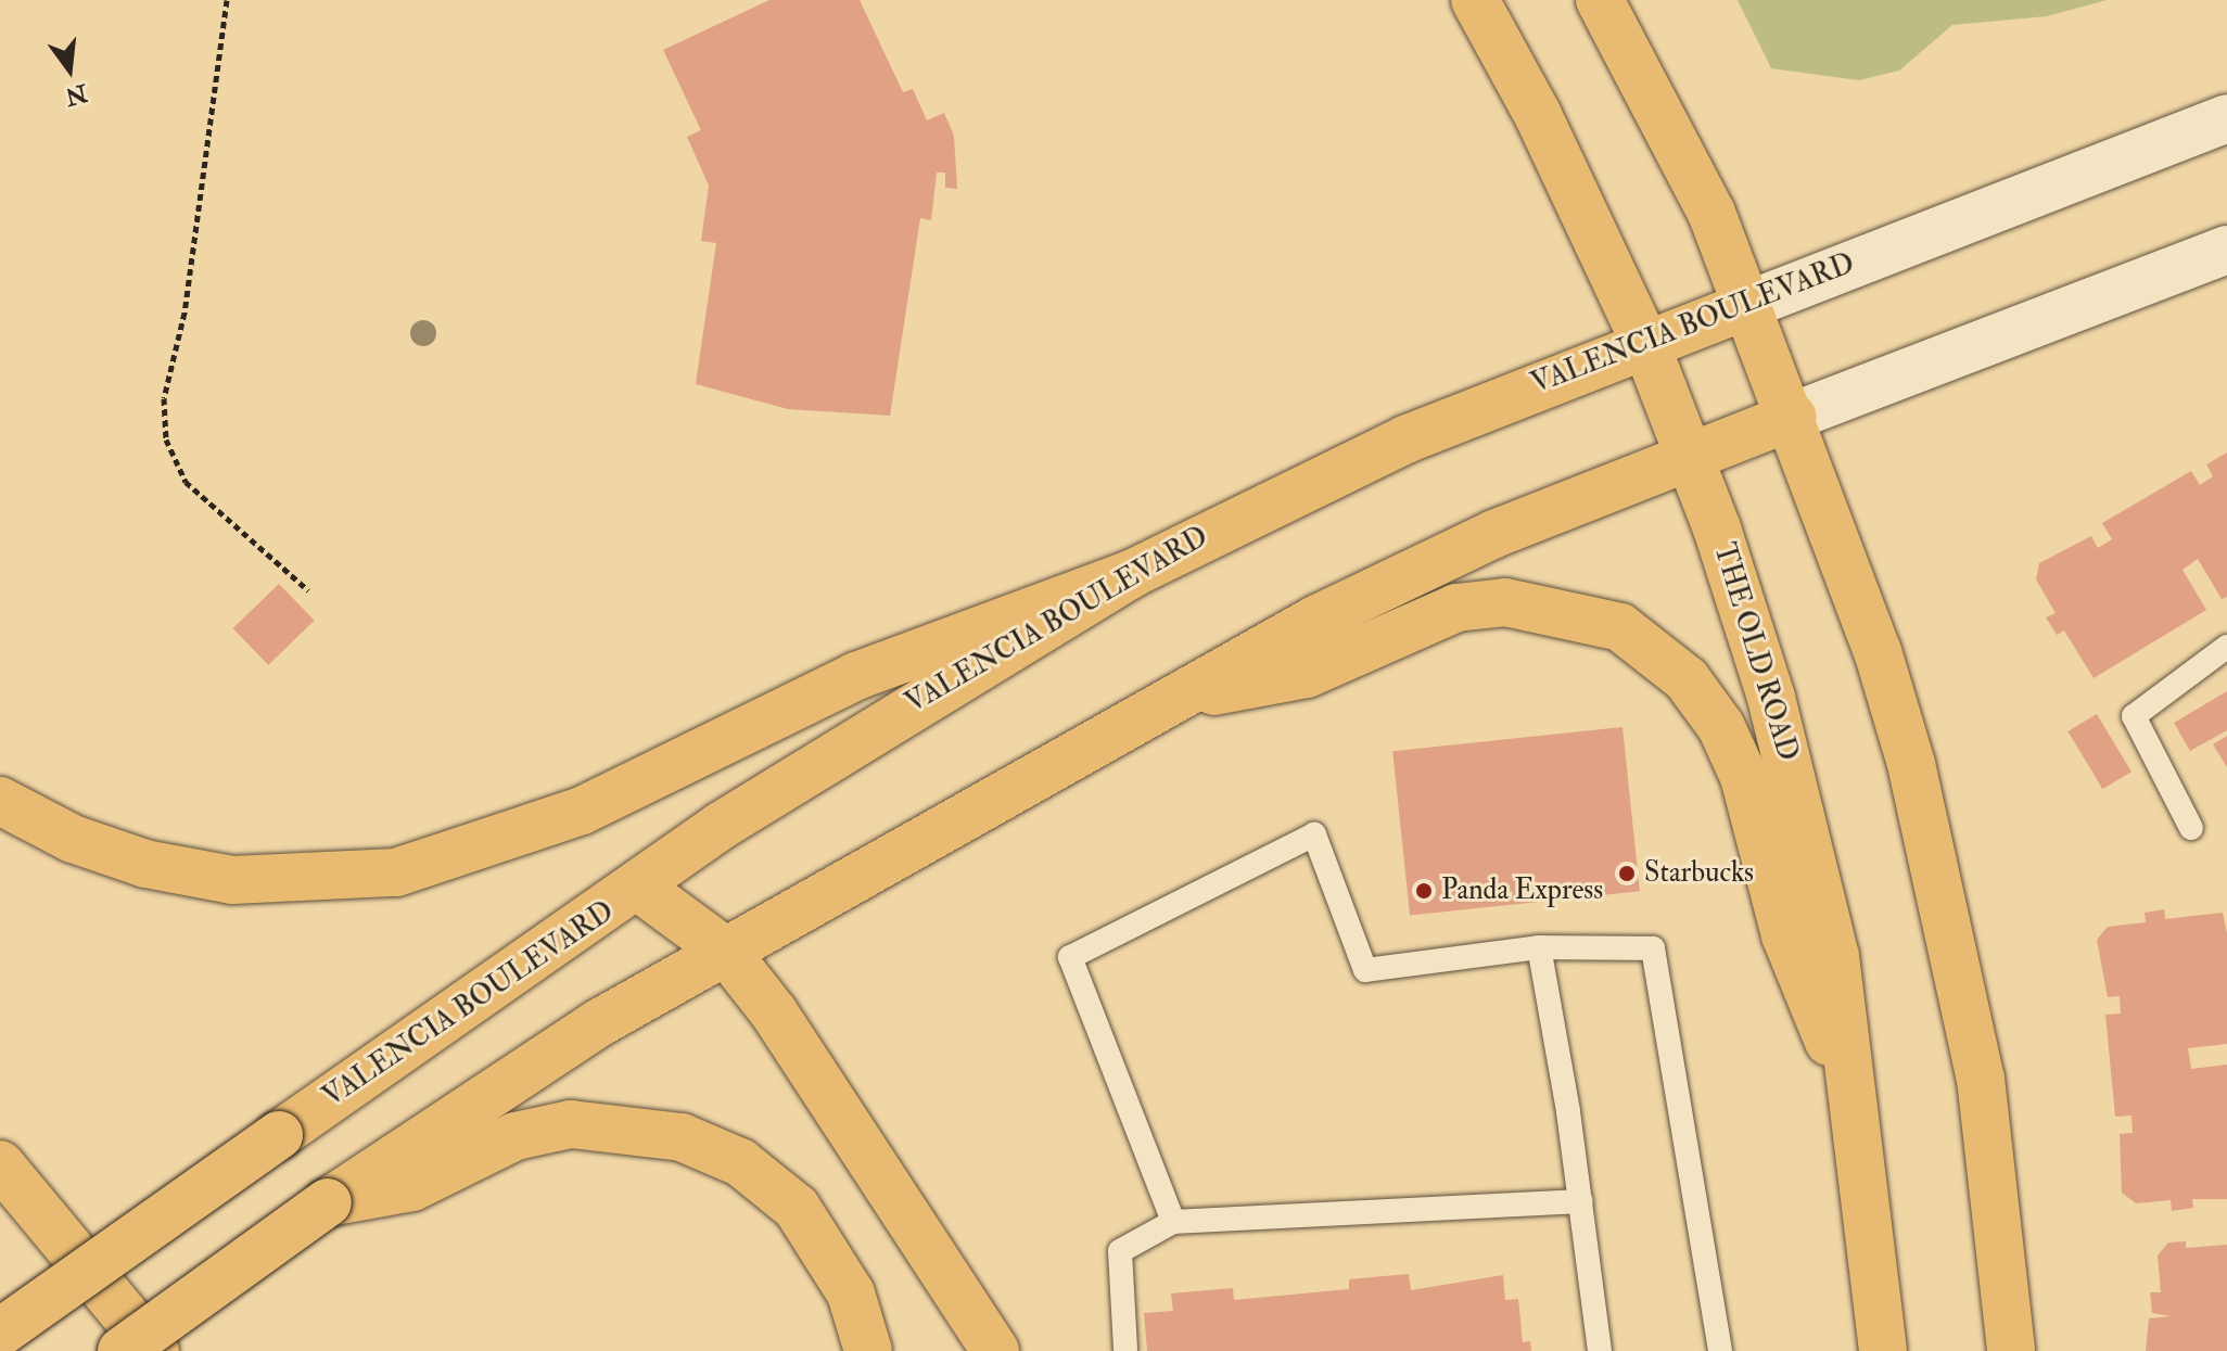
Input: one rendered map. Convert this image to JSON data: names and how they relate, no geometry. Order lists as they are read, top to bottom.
{
  "streets": {
    "main road": ["VALENCIA BOULEVARD", "THE OLD ROAD"]
  },
  "crossings": [
    ["VALENCIA BOULEVARD", "THE OLD ROAD"]
  ],
  "places": ["Starbucks", "Panda Express"],
  "north": "bottom"
}
